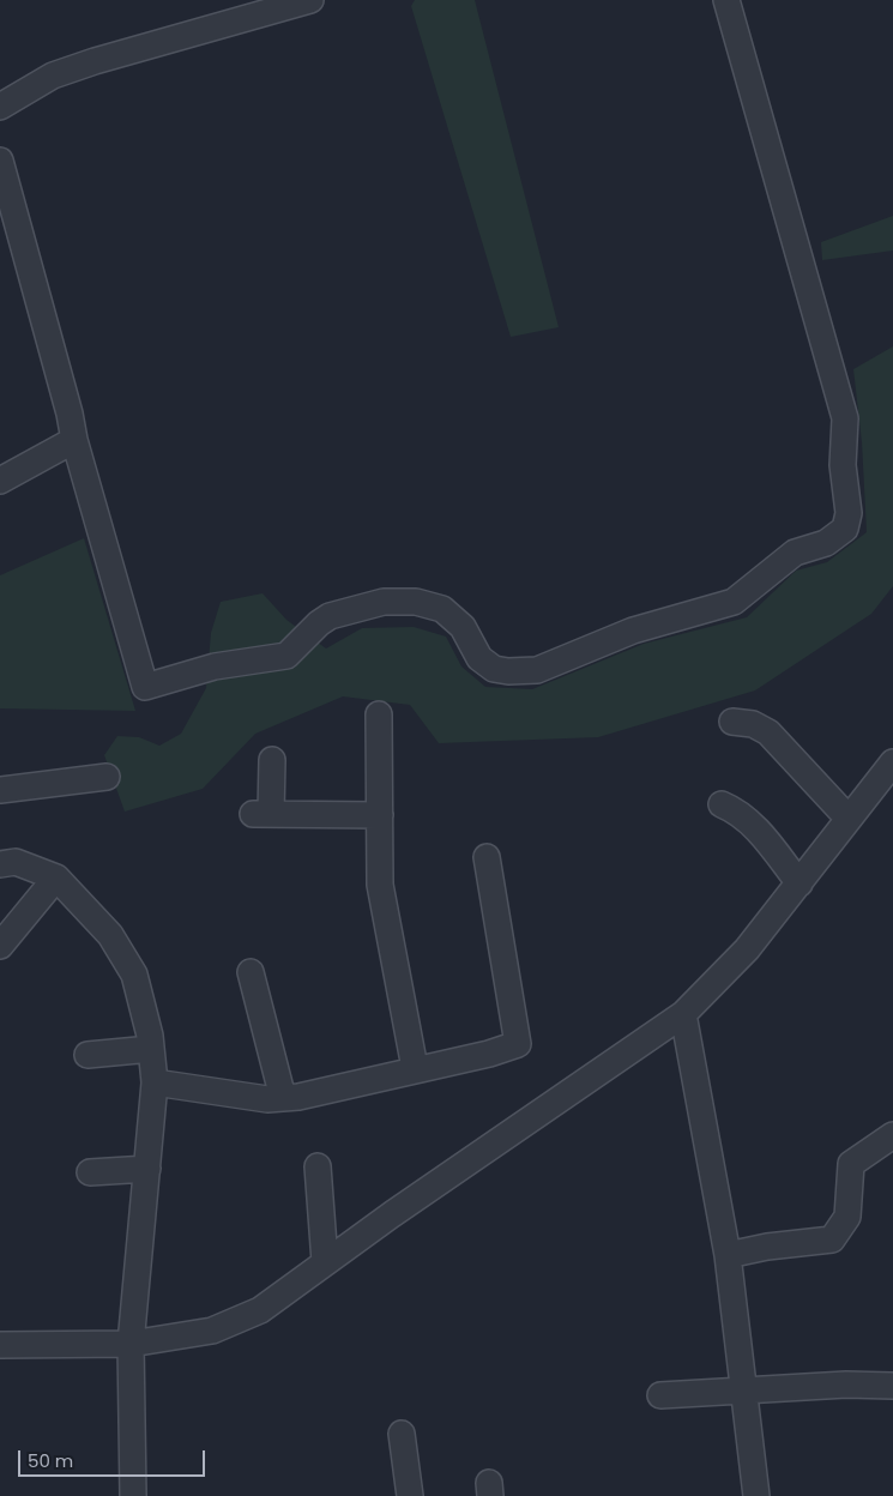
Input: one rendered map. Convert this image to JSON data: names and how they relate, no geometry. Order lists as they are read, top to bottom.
{
  "scale_bar": "50 m"
}
